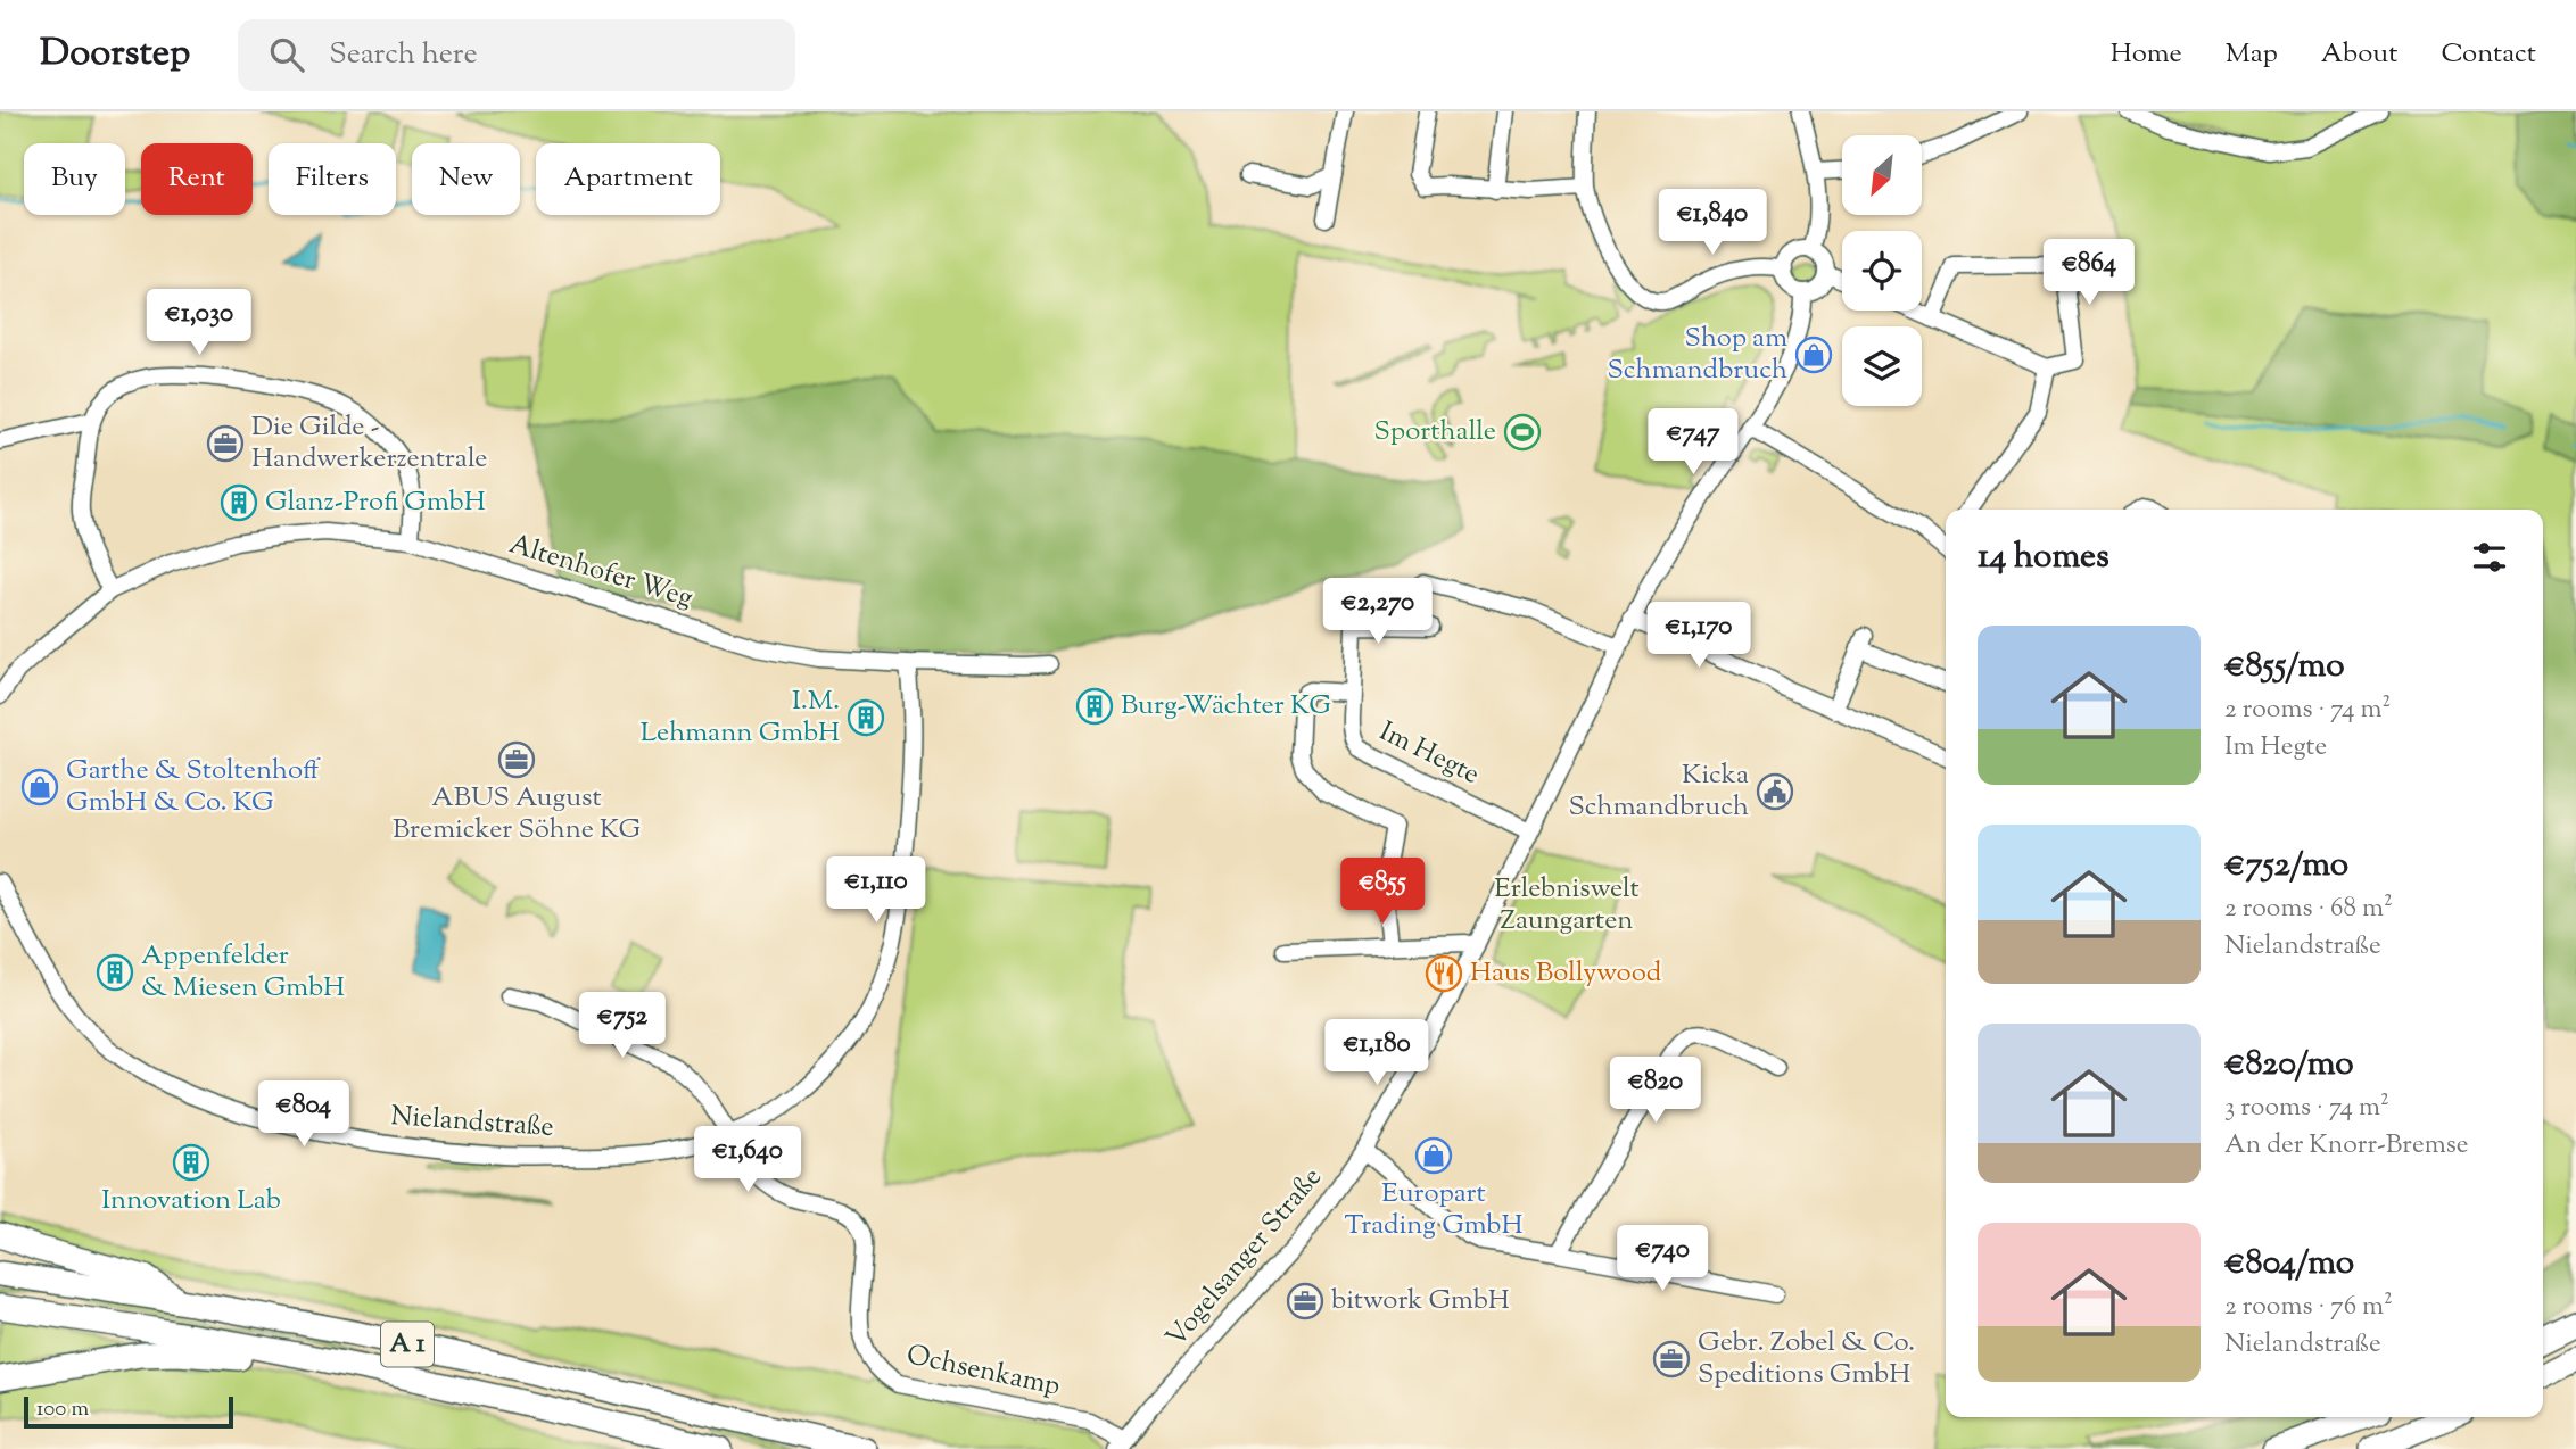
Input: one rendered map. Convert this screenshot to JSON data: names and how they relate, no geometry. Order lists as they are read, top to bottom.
{
  "streets": {
    "highway": ["A 1"],
    "street": [
      "Altenhofer Weg",
      "Im Hegte",
      "Nielandstraße",
      "Vogelsanger Straße",
      "Ochsenkamp"
    ]
  },
  "crossings": [
    ["Im Hegte", "Vogelsanger Straße"],
    ["Nielandstraße", "Ochsenkamp"],
    ["Vogelsanger Straße", "Ochsenkamp"]
  ],
  "parks": ["Erlebniswelt Zaungarten"],
  "places": {
    "shop": ["Shop am Schmandbruch", "Garthe & Stoltenhoff GmbH & Co. KG", "Europart Trading GmbH"],
    "sports": ["Sporthalle"],
    "office": [
      "Die Gilde - Handwerkerzentrale",
      "ABUS August Bremicker Söhne KG",
      "bitwork GmbH",
      "Gebr. Zobel & Co. Speditions GmbH"
    ],
    "building": [
      "Glanz-Profi GmbH",
      "Burg-Wächter KG",
      "I.M. Lehmann GmbH",
      "Appenfelder & Miesen GmbH",
      "Innovation Lab"
    ],
    "public building": ["Kicka Schmandbruch"],
    "restaurant": ["Haus Bollywood"]
  },
  "scale_bar": "100 m",
  "north": "bottom left",
  "page": {
    "header": "Doorstep",
    "search": "Search here",
    "nav": [
      "Home",
      "Map",
      "About",
      "Contact"
    ],
    "chip": [
      "Buy",
      "Rent",
      "Filters",
      "New",
      "Apartment"
    ],
    "price": [
      "€1,840",
      "€864",
      "€1,030",
      "€747",
      "€2,270",
      "€1,170",
      "€1,110",
      "€855",
      "€752",
      "€1,180",
      "€820",
      "€804",
      "€1,640",
      "€740"
    ],
    "heading": "14 homes",
    "list": [
      {
        "name": "€855/mo",
        "note": "2 rooms · 74 m² · Im Hegte"
      },
      {
        "name": "€752/mo",
        "note": "2 rooms · 68 m² · Nielandstraße"
      },
      {
        "name": "€820/mo",
        "note": "3 rooms · 74 m² · An der Knorr-Bremse"
      },
      {
        "name": "€804/mo",
        "note": "2 rooms · 76 m² · Nielandstraße"
      }
    ],
    "scale": "100 m"
  }
}
